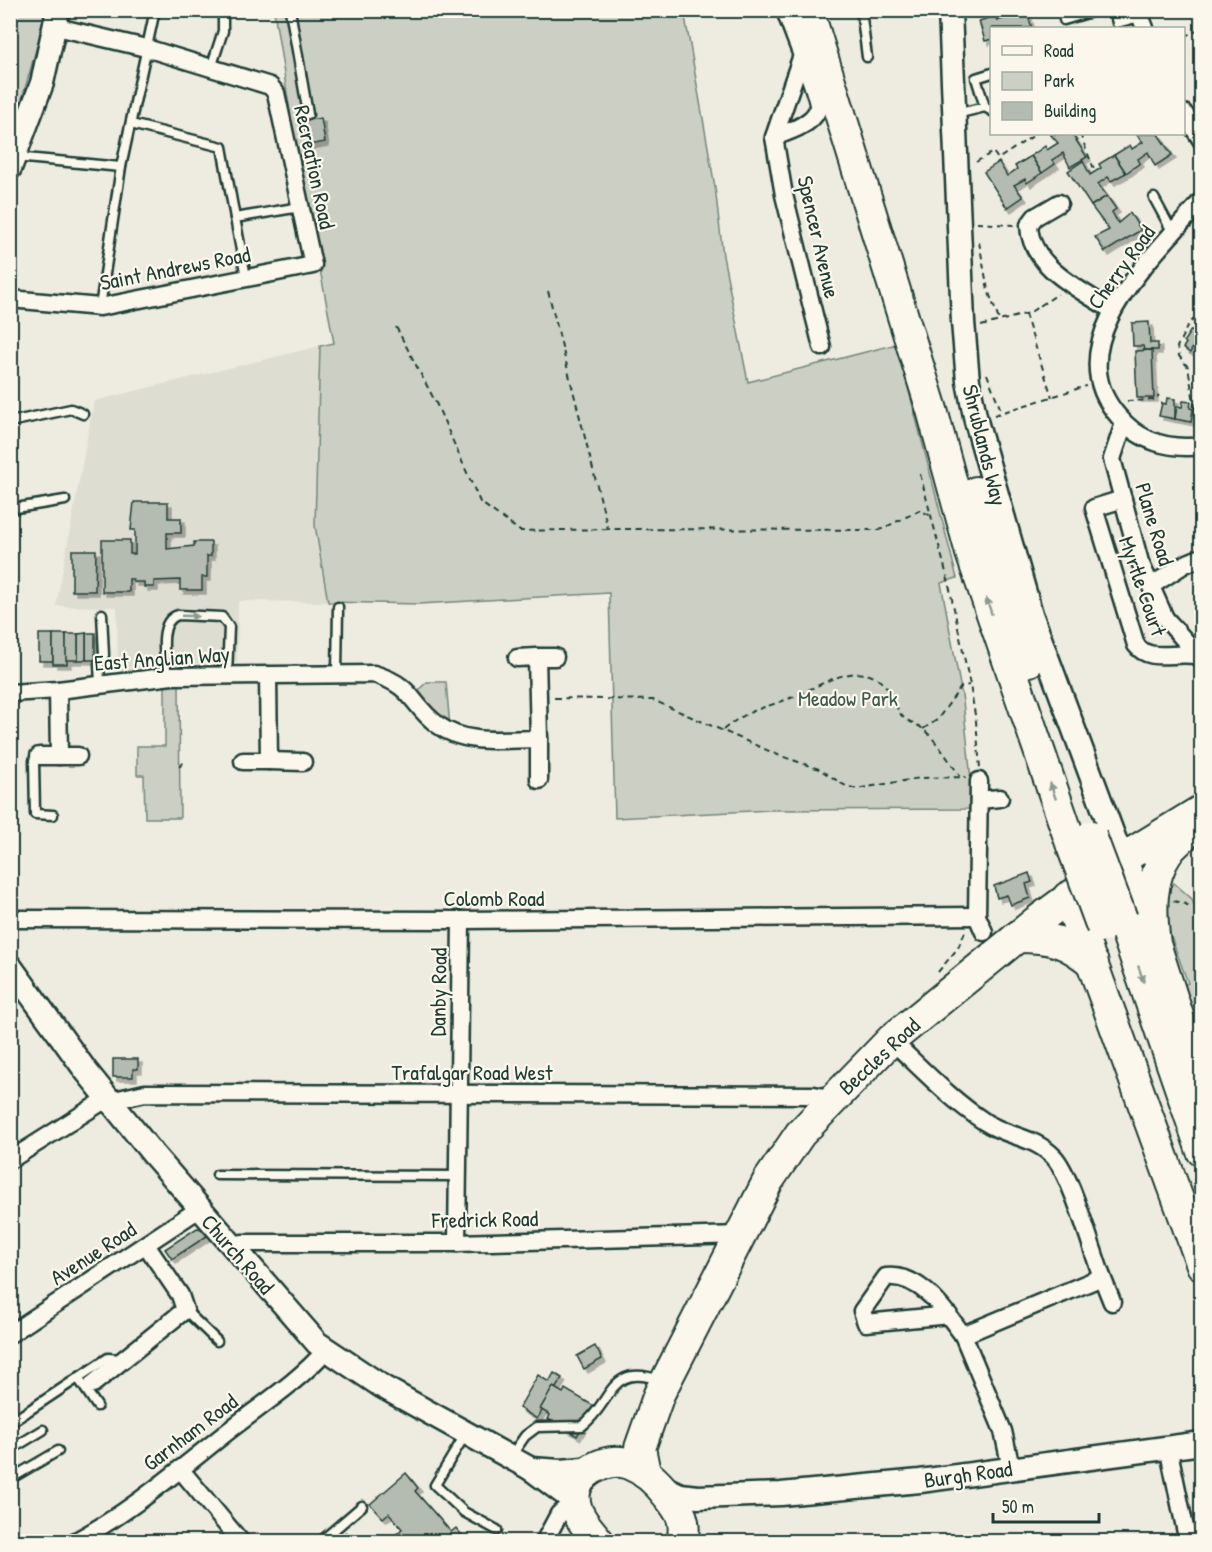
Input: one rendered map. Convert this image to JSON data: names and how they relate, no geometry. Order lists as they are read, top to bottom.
{
  "streets": {
    "highway": ["Beccles Road"],
    "street": [
      "Recreation Road",
      "Spencer Avenue",
      "Cherry Road",
      "Saint Andrews Road",
      "Shrublands Way",
      "Plane Road",
      "Myrtle Court",
      "East Anglian Way",
      "Colomb Road",
      "Danby Road",
      "Trafalgar Road West",
      "Fredrick Road",
      "Avenue Road",
      "Church Road",
      "Garnham Road",
      "Burgh Road"
    ]
  },
  "crossings": [
    ["Recreation Road", "Saint Andrews Road"],
    ["Cherry Road", "Plane Road"],
    ["Shrublands Way", "Beccles Road"],
    ["Plane Road", "Myrtle Court"],
    ["Colomb Road", "Danby Road"],
    ["Danby Road", "Trafalgar Road West"],
    ["Danby Road", "Fredrick Road"],
    ["Beccles Road", "Trafalgar Road West"],
    ["Beccles Road", "Fredrick Road"],
    ["Beccles Road", "Burgh Road"],
    ["Trafalgar Road West", "Church Road"],
    ["Fredrick Road", "Church Road"],
    ["Avenue Road", "Church Road"],
    ["Church Road", "Garnham Road"]
  ],
  "parks": ["Meadow Park"],
  "legend": ["Road", "Park", "Building"],
  "scale_bar": "50 m"
}
